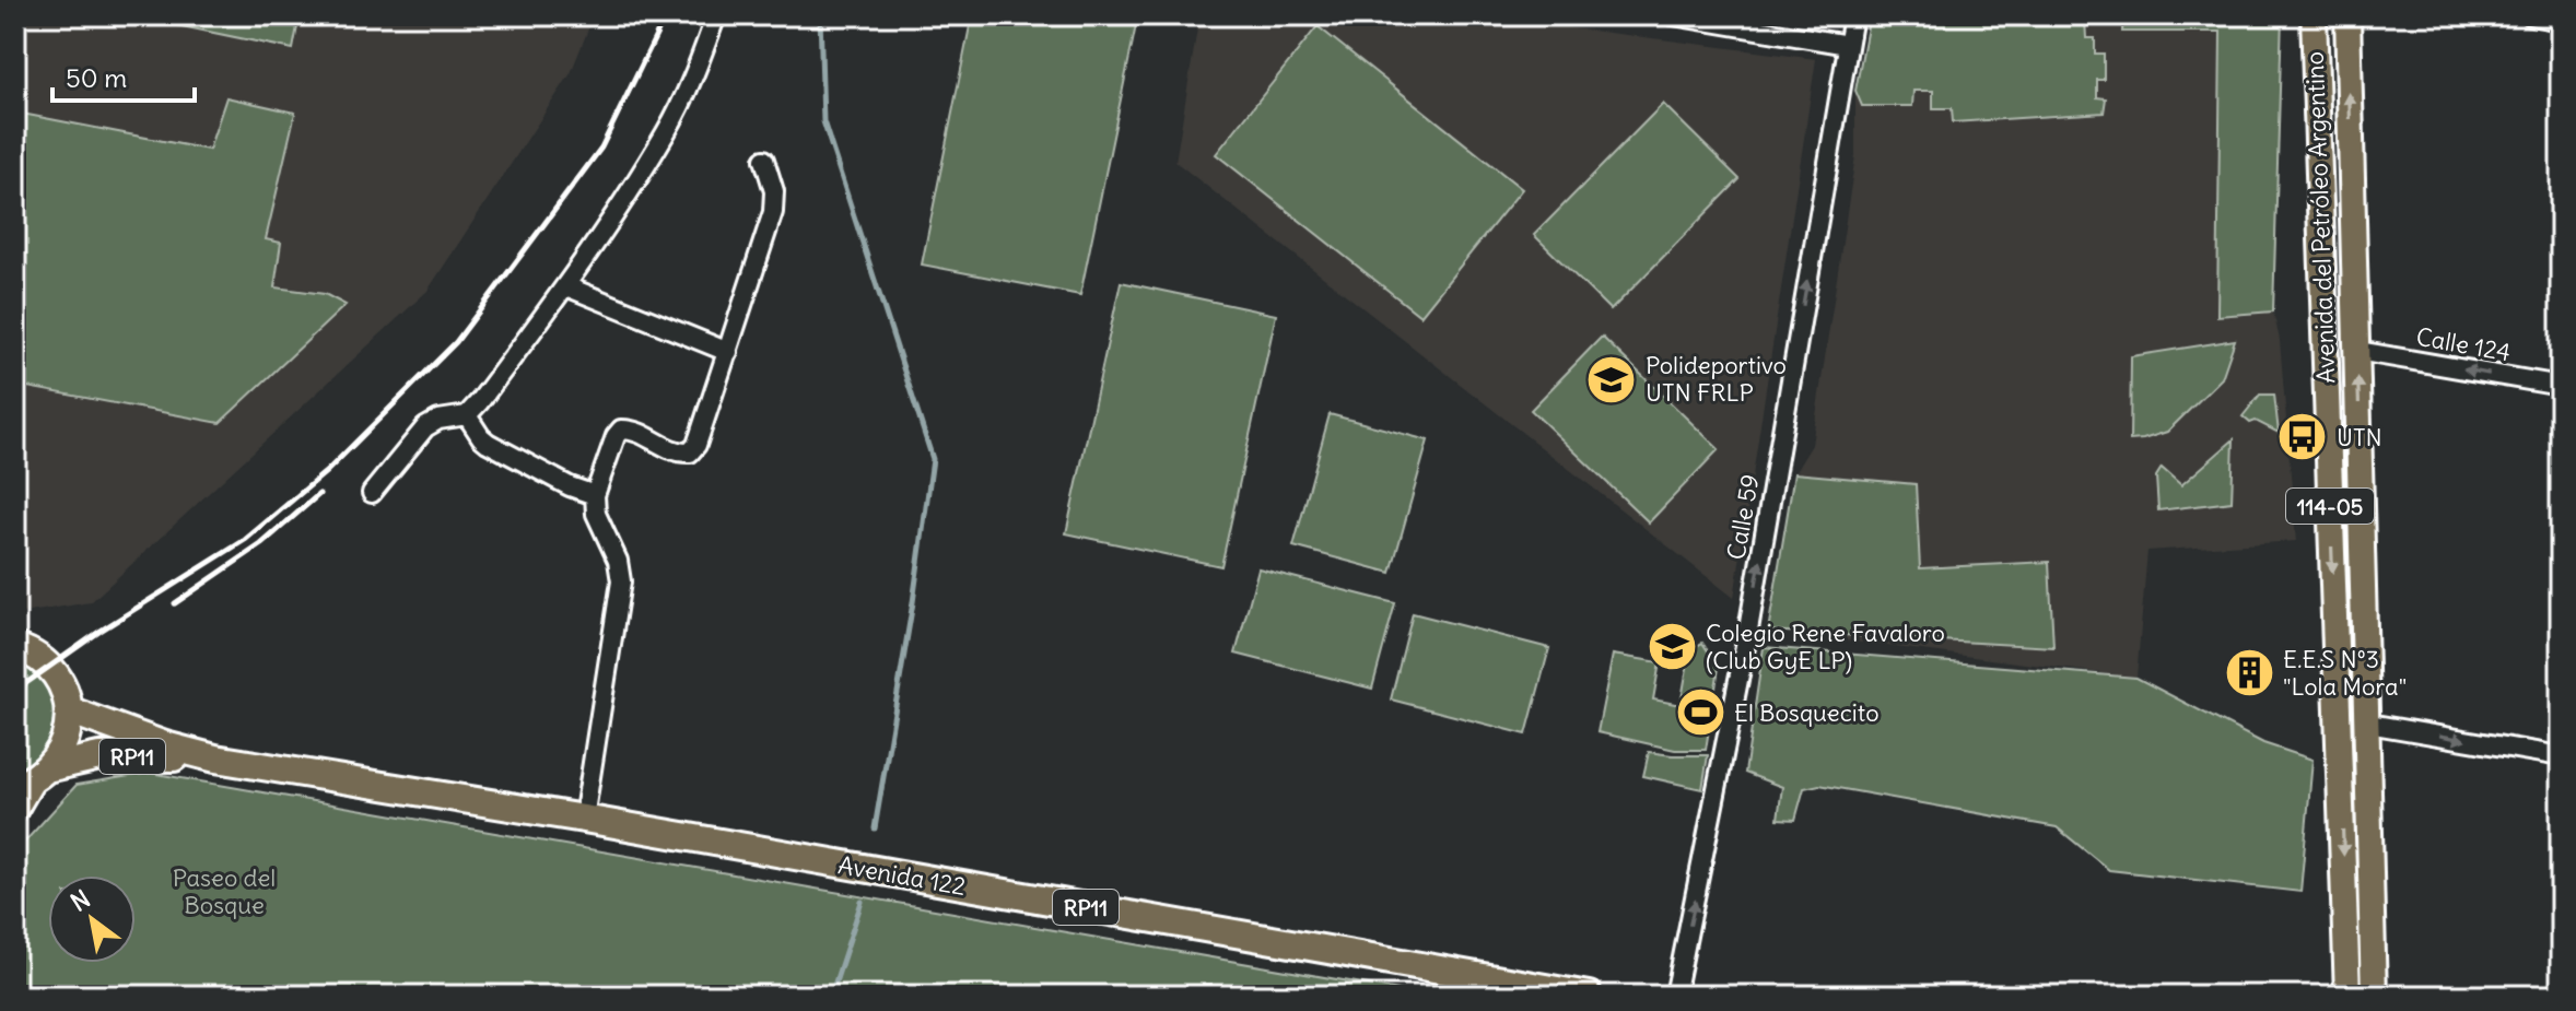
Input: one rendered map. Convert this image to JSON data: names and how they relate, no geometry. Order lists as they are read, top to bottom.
{
  "streets": {
    "highway": ["RP11", "Avenida 122"],
    "main road": ["Avenida del Petróleo Argentino", "114-05"],
    "street": ["Calle 124", "Calle 59"]
  },
  "crossings": [
    ["Avenida del Petróleo Argentino", "Calle 124"],
    ["RP11", "Avenida 122"]
  ],
  "one_way": ["Calle 124", "Calle 59"],
  "parks": ["Paseo del Bosque"],
  "places": {
    "school or university": ["Polideportivo UTN FRLP", "Colegio Rene Favaloro (Club GyE LP)"],
    "bus stop": ["UTN"],
    "building": ["E.E.S Nº3 \"Lola Mora\""],
    "sports": ["El Bosquecito"]
  },
  "scale_bar": "50 m",
  "north": "top left"
}
